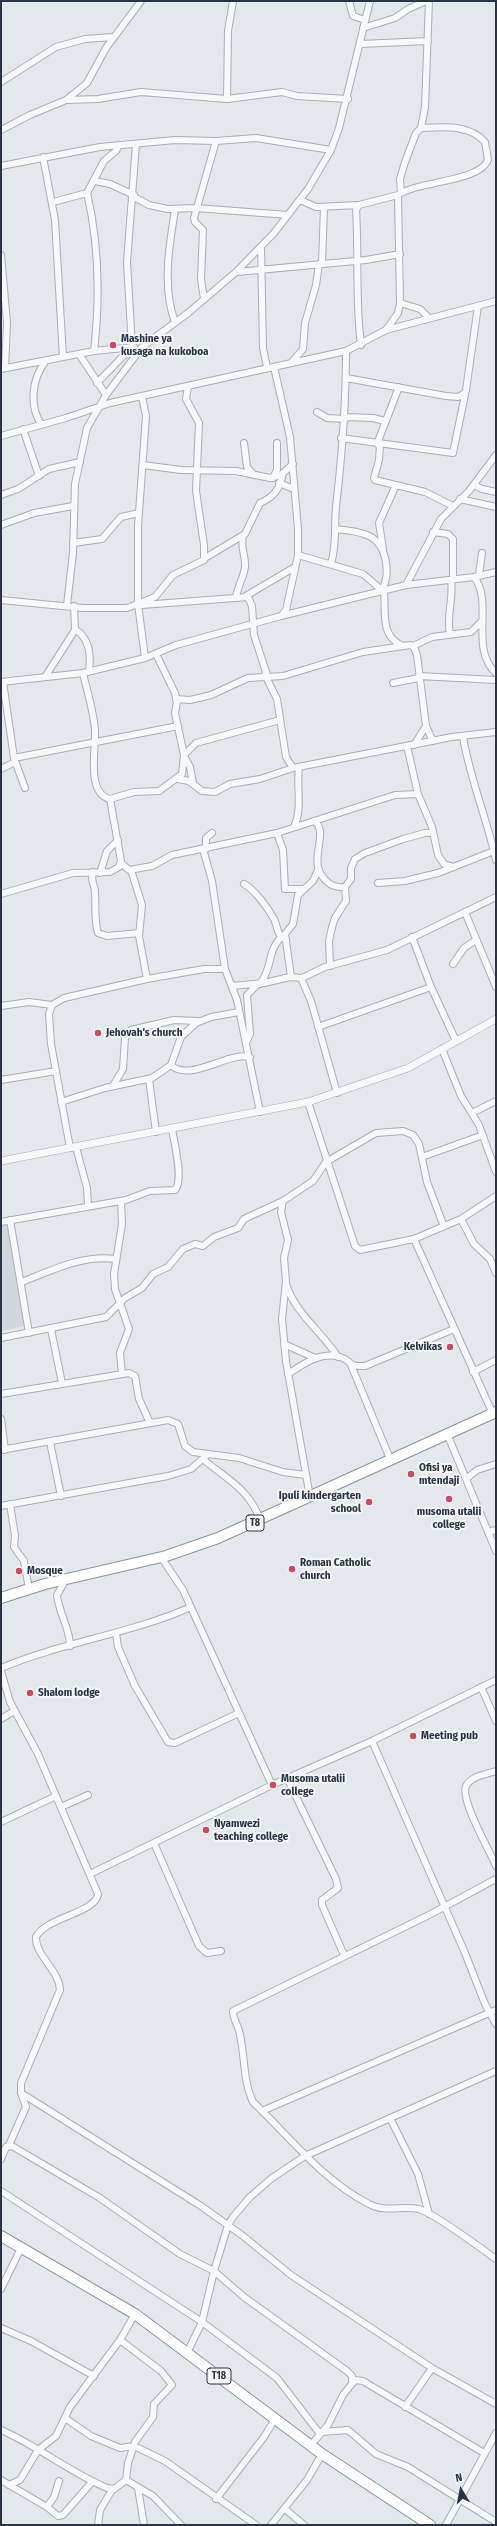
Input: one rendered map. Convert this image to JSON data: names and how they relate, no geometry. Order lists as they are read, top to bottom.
{
  "streets": {
    "highway": ["T8", "T18"]
  },
  "places": [
    "Mashine ya kusaga na kukoboa",
    "Jehovah's church",
    "Kelvikas",
    "Ofisi ya mtendaji",
    "musoma utalii college",
    "Ipuli kindergarten school",
    "Roman Catholic church",
    "Mosque",
    "Shalom lodge",
    "Meeting pub",
    "Musoma utalii college",
    "Nyamwezi teaching college"
  ],
  "north": "top"
}
